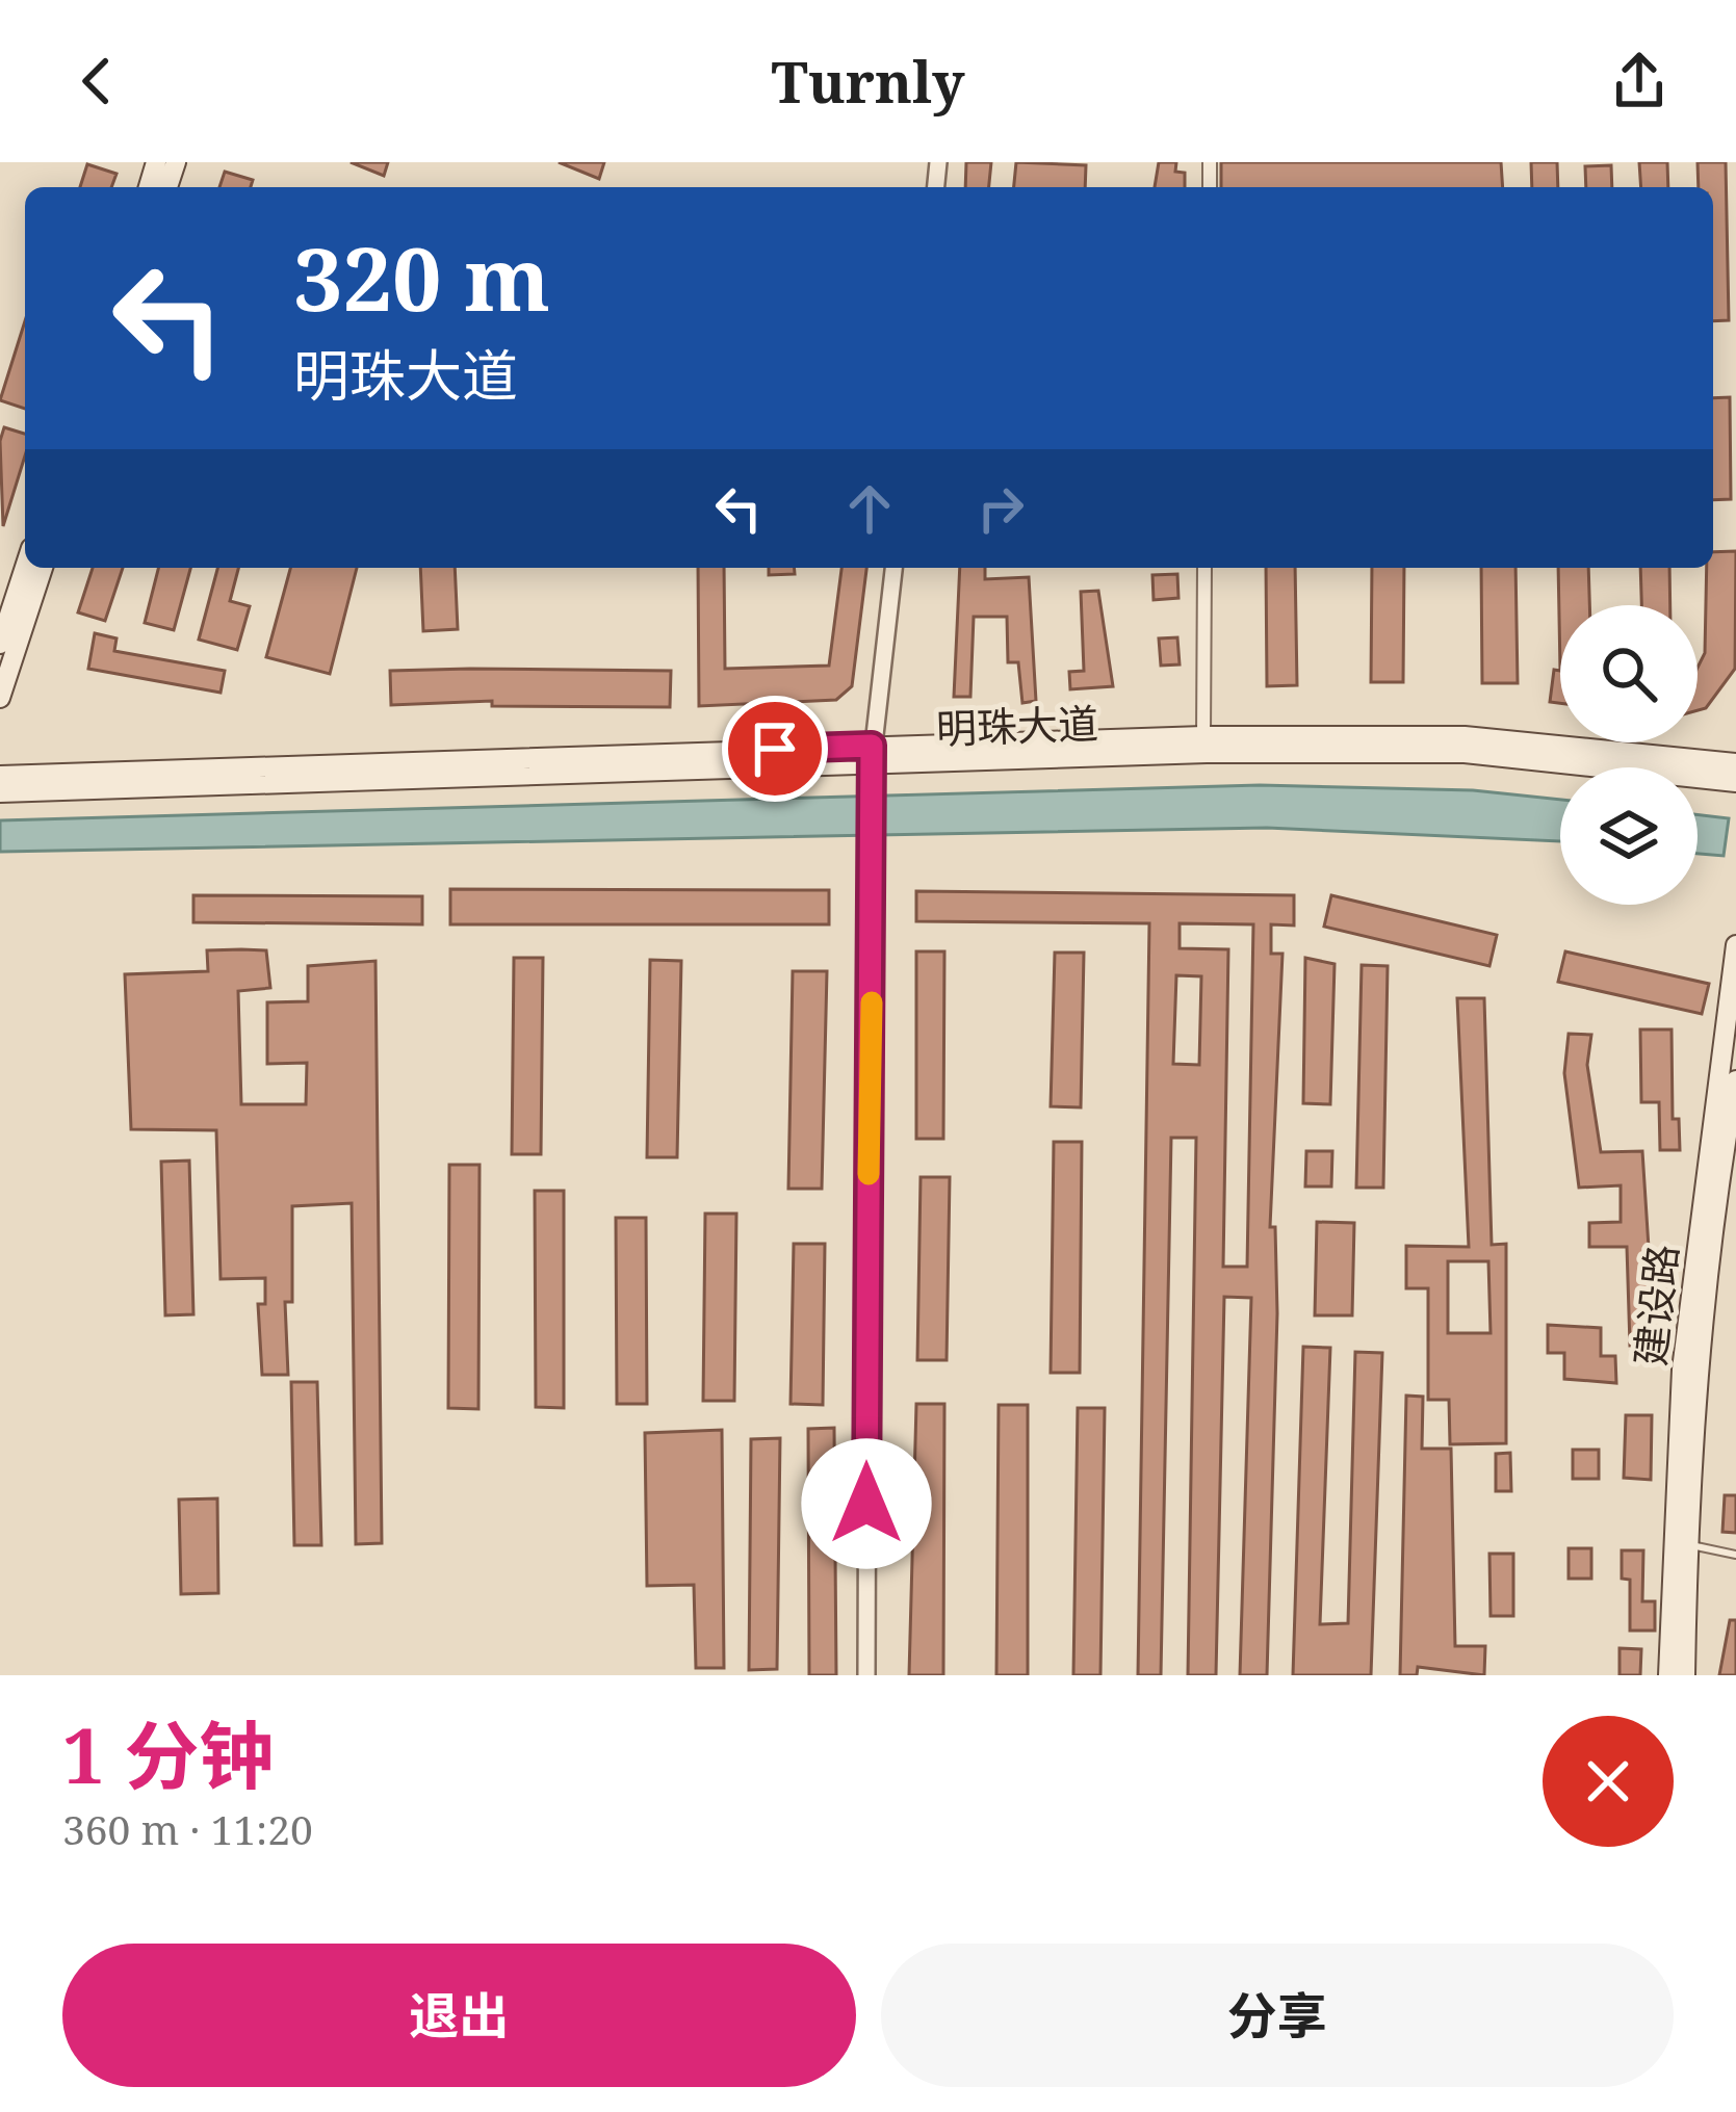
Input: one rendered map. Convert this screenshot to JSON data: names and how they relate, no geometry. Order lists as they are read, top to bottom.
{
  "streets": {
    "main road": ["明珠大道", "建设路"]
  },
  "page": {
    "header": "Turnly",
    "turn": ["320 m", "明珠大道"],
    "heading": ["1 分钟", "360 m · 11:20"],
    "buttons": ["退出", "分享"]
  }
}
